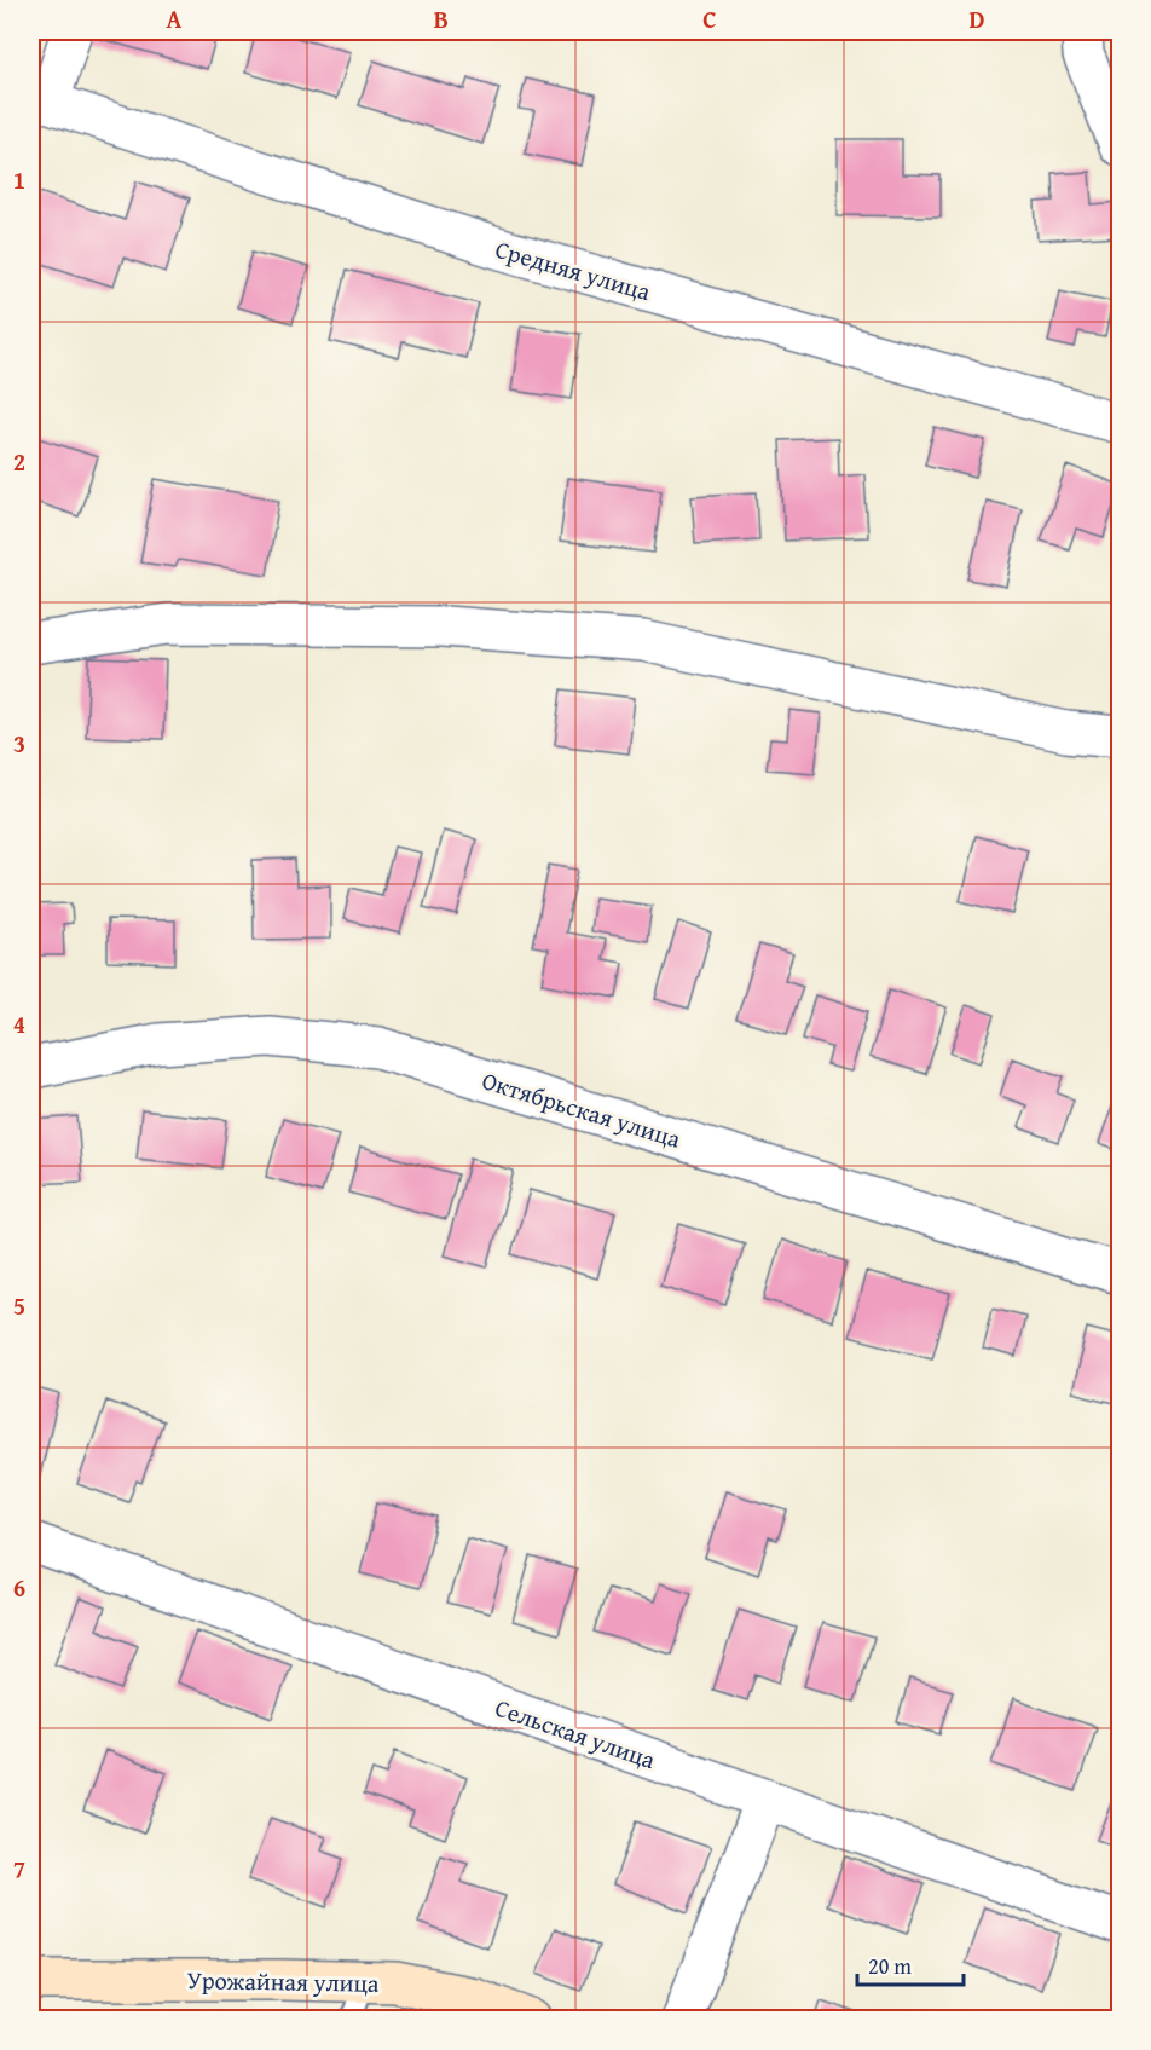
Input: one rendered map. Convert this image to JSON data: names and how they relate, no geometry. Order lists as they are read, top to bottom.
{
  "streets": {
    "street": [
      "Средняя улица",
      "Октябрьская улица",
      "Сельская улица",
      "Урожайная улица"
    ]
  },
  "scale_bar": "20 m",
  "grid": {
    "columns": [
      "A",
      "B",
      "C",
      "D"
    ],
    "rows": [
      "1",
      "2",
      "3",
      "4",
      "5",
      "6",
      "7"
    ]
  }
}
